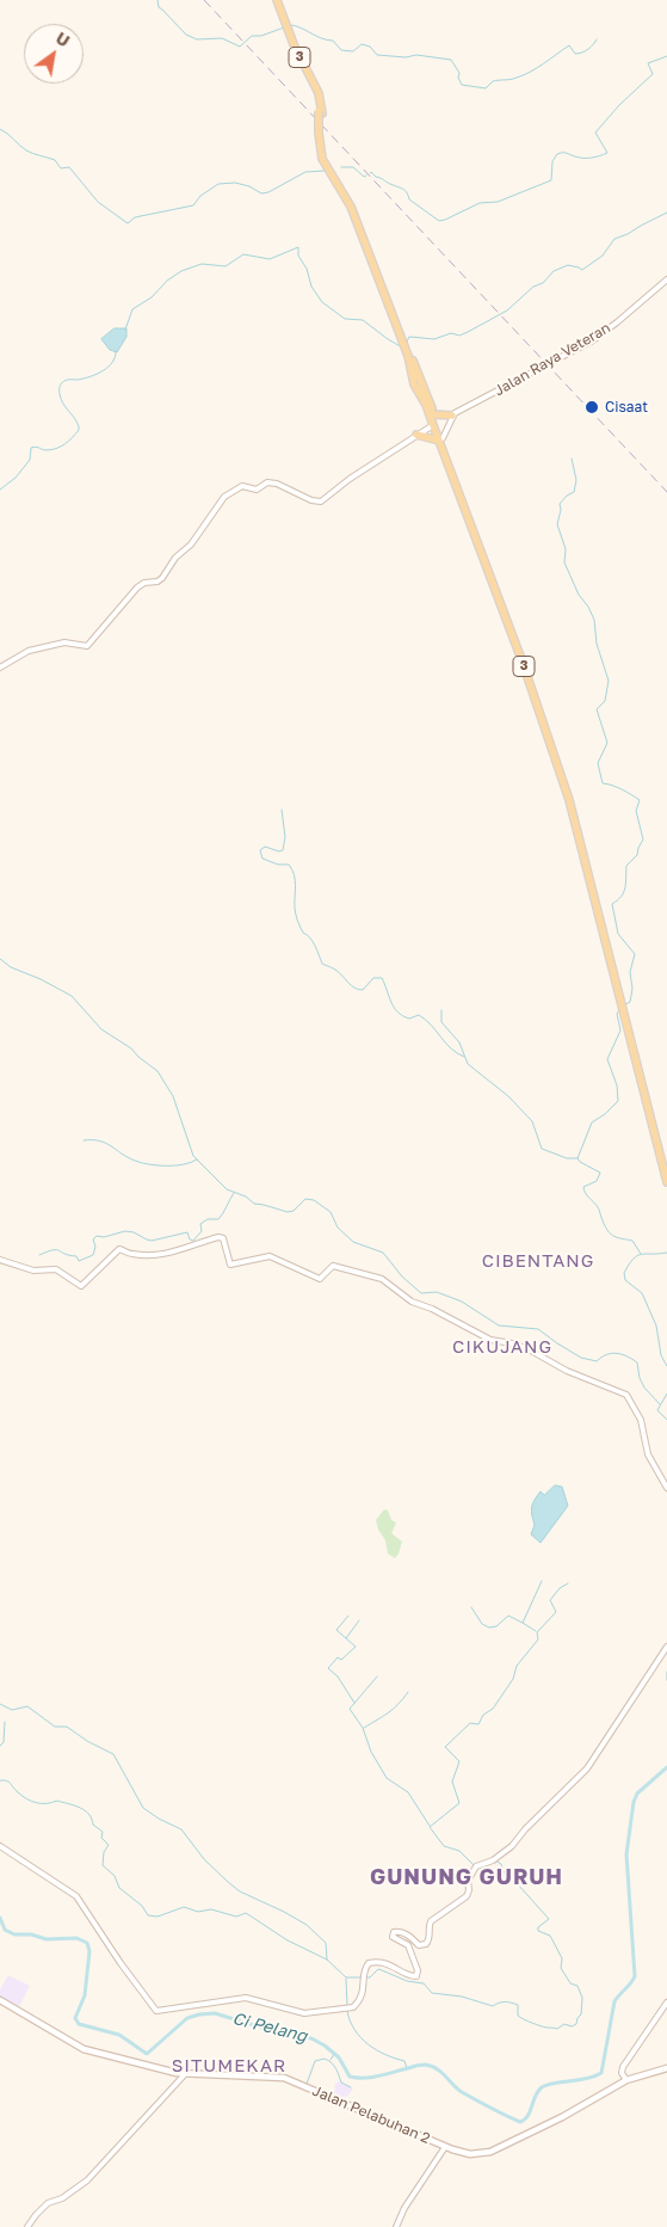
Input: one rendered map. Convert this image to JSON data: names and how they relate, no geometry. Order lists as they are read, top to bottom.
{
  "streets": {
    "main road": ["3", "Jalan Pelabuhan 2"],
    "street": ["Jalan Raya Veteran"]
  },
  "districts": [
    "CIBENTANG",
    "CIKUJANG",
    "GUNUNG GURUH",
    "SITUMEKAR"
  ],
  "water": ["Ci Pelang"],
  "places": ["Cisaat"],
  "north": "top right"
}
